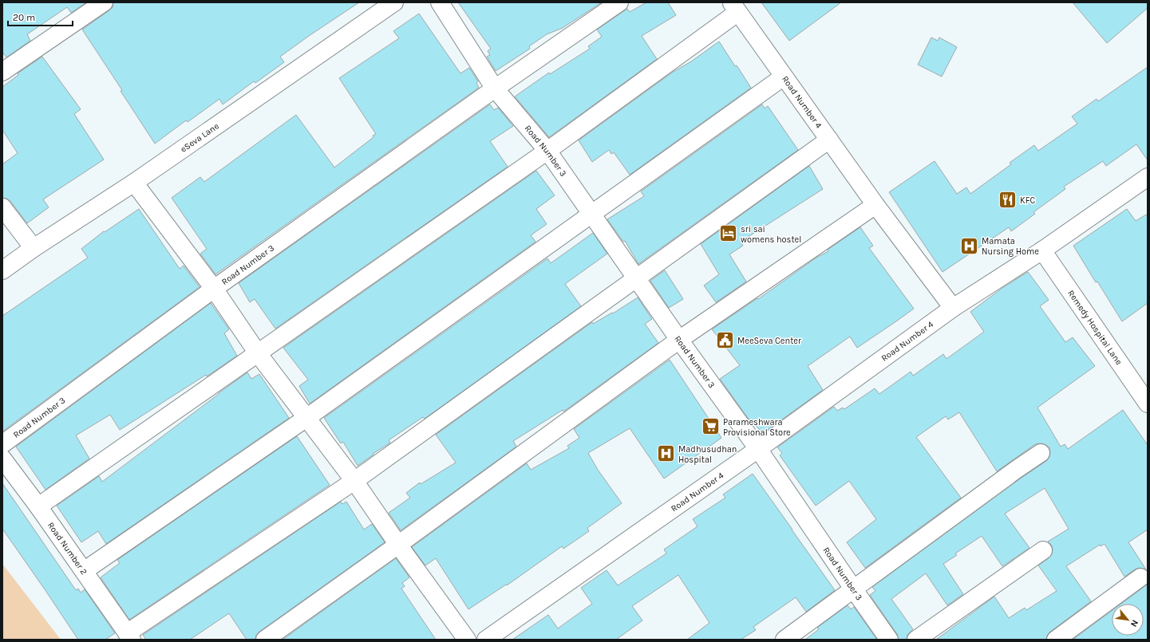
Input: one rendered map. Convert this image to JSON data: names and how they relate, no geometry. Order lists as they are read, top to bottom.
{
  "streets": {
    "street": [
      "Road Number 4",
      "eSeva Lane",
      "Road Number 3",
      "Remedy Hospital Lane",
      "Road Number 2"
    ]
  },
  "crossings": [
    ["Road Number 4", "Road Number 3"],
    ["Road Number 4", "Remedy Hospital Lane"]
  ],
  "places": {
    "restaurant": ["KFC"],
    "hotel": ["sri sai womens hostel"],
    "hospital": ["Mamata Nursing Home", "Madhusudhan Hospital"],
    "public building": ["MeeSeva Center"],
    "supermarket": ["Parameshwara Provisional Store"]
  },
  "scale_bar": "20 m",
  "north": "bottom right"
}
